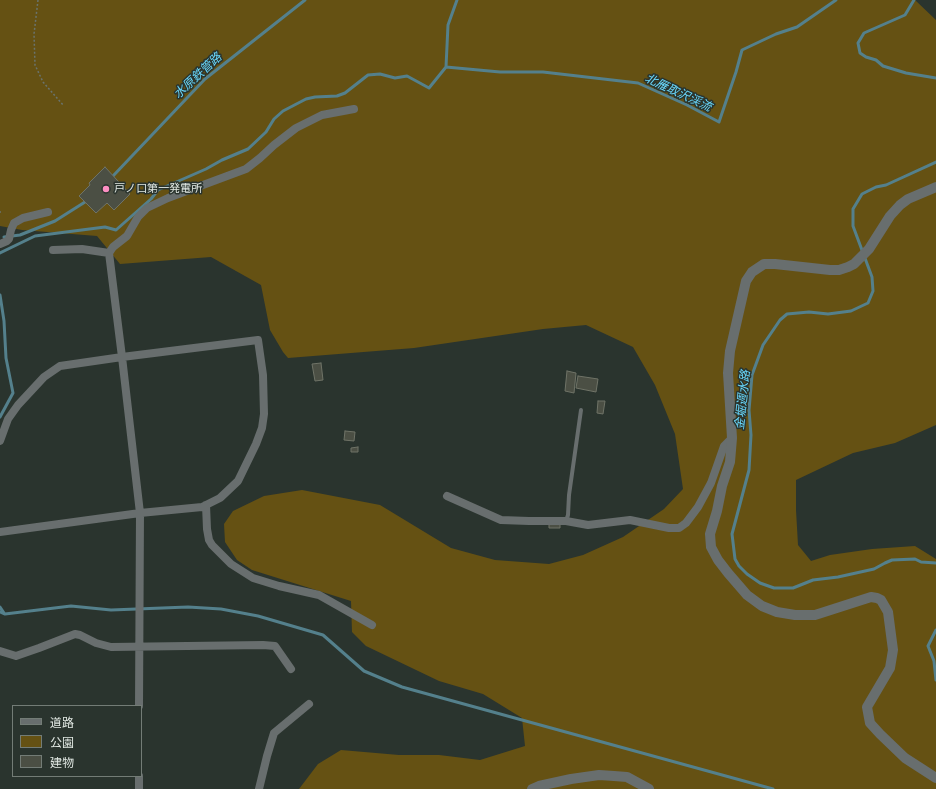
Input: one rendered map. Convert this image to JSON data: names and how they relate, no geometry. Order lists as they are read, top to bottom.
{
  "water": ["水原鉄管路", "北雁取沢渓流", "金堀週水路"],
  "places": ["戸ノ口第一発電所"],
  "legend": ["道路", "公園", "建物"]
}
